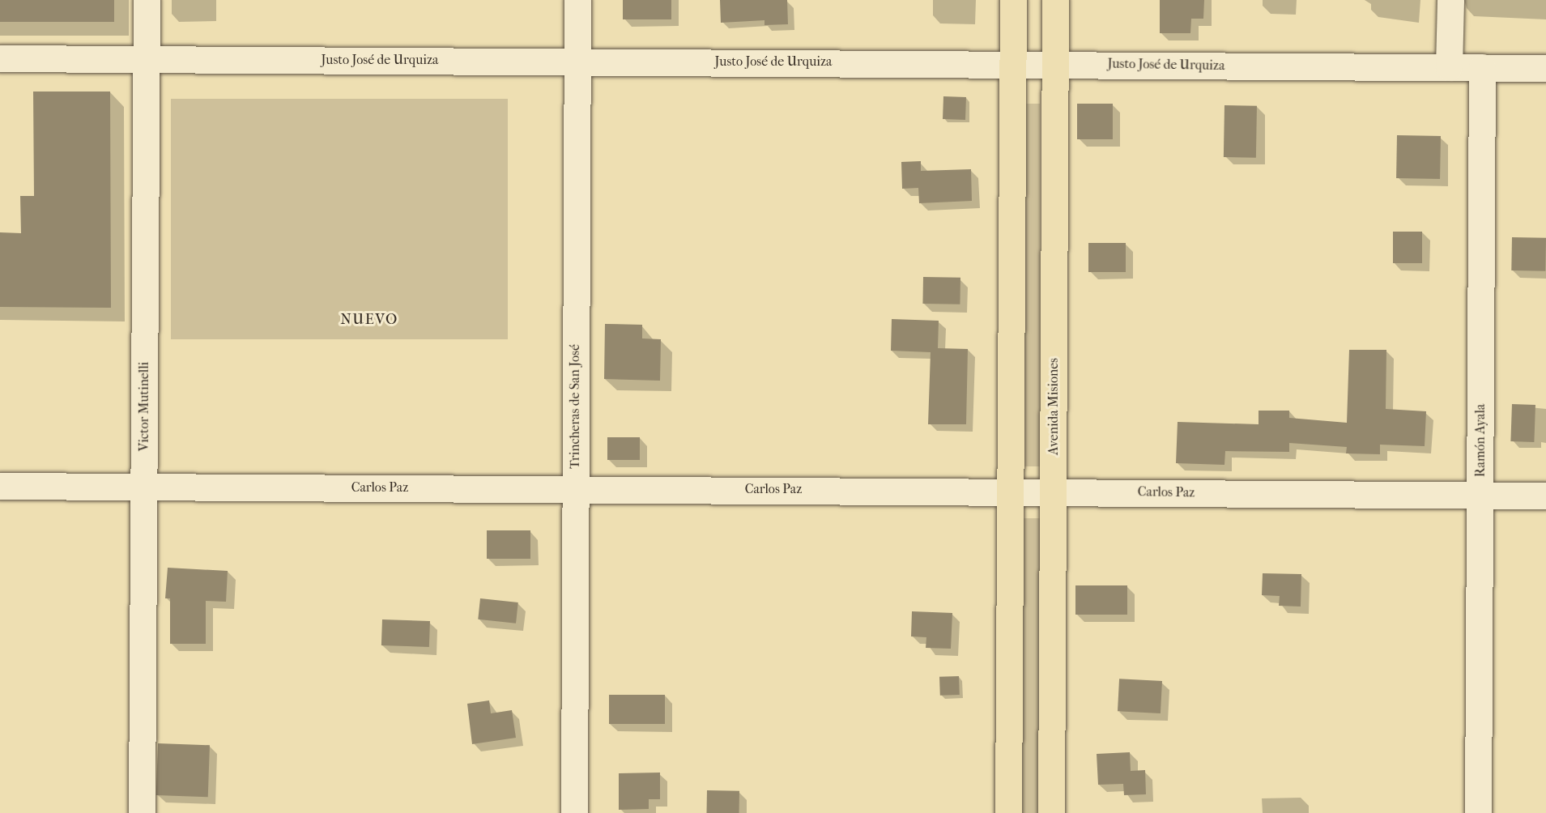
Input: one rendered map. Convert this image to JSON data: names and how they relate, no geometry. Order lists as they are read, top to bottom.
{
  "streets": {
    "main road": ["Avenida Misiones"],
    "street": [
      "Justo José de Urquiza",
      "Victor Mutinelli",
      "Trincheras de San José",
      "Ramón Ayala",
      "Carlos Paz"
    ]
  },
  "crossings": [
    ["Justo José de Urquiza", "Victor Mutinelli"],
    ["Justo José de Urquiza", "Trincheras de San José"],
    ["Justo José de Urquiza", "Avenida Misiones"],
    ["Justo José de Urquiza", "Ramón Ayala"],
    ["Victor Mutinelli", "Carlos Paz"],
    ["Trincheras de San José", "Carlos Paz"],
    ["Avenida Misiones", "Carlos Paz"],
    ["Ramón Ayala", "Carlos Paz"]
  ],
  "districts": ["NUEVO"]
}
